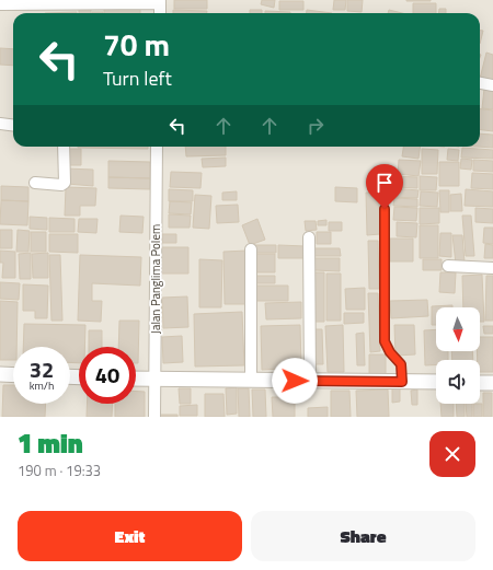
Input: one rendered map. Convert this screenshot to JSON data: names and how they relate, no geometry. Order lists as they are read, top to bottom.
{
  "streets": {
    "street": ["Jalan Panglima Polem"]
  },
  "north": "bottom",
  "page": {
    "turn": ["70 m", "Turn left"],
    "speed": "32 km/h",
    "limit": "40",
    "heading": ["1 min", "190 m · 19:33"],
    "buttons": ["Exit", "Share"]
  }
}
